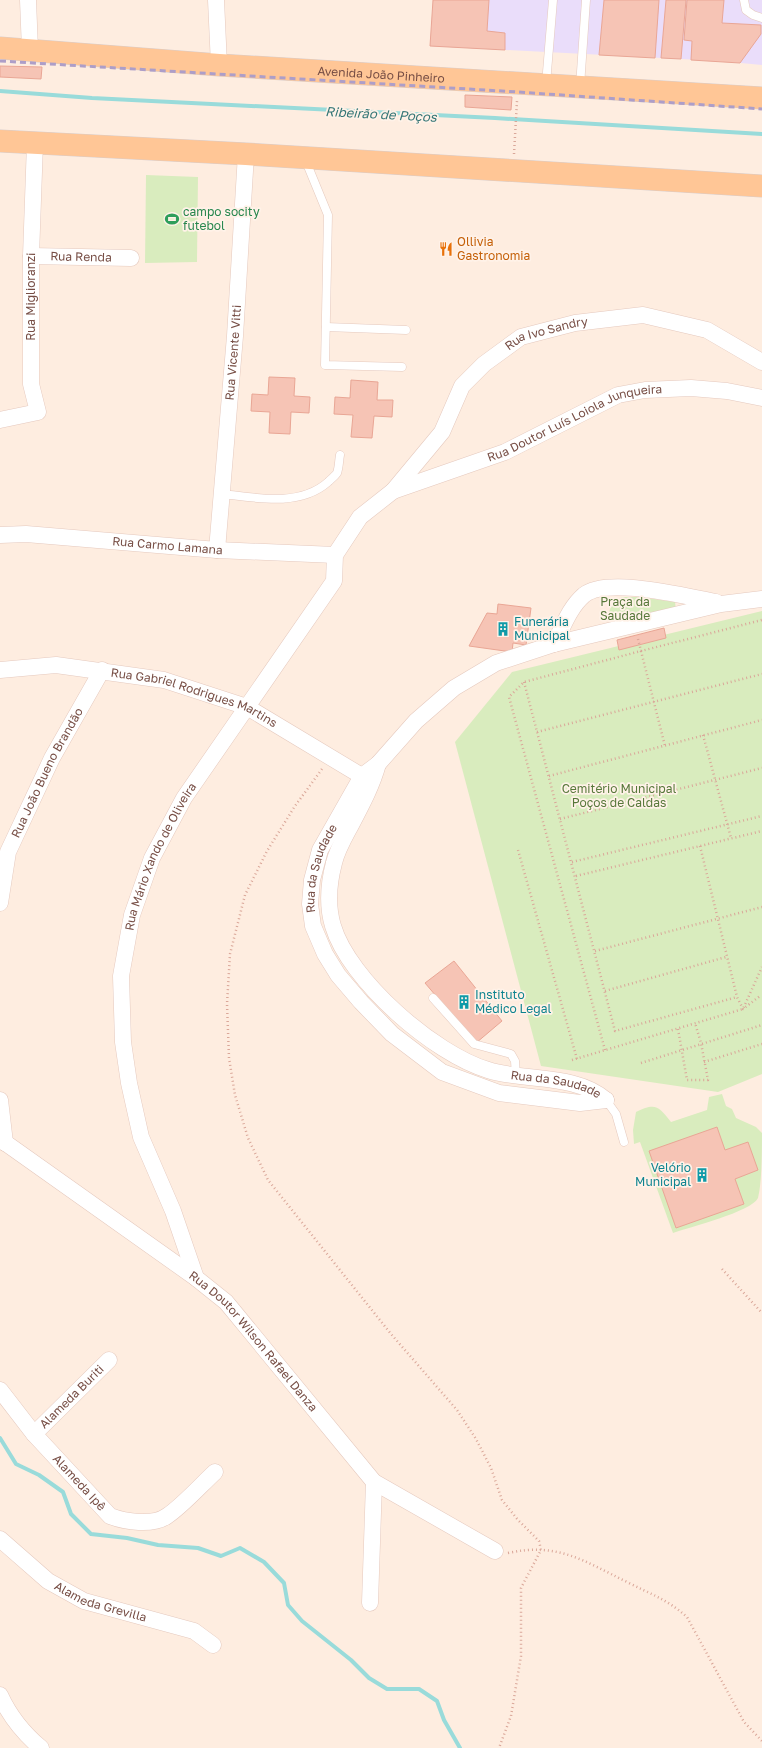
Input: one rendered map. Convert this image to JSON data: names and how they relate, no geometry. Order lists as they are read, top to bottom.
{
  "streets": {
    "main road": ["Avenida João Pinheiro"],
    "street": [
      "Rua Renda",
      "Rua Miglioranzi",
      "Rua Ivo Sandry",
      "Rua Vicente Vitti",
      "Rua Doutor Luís Loiola Junqueira",
      "Rua Carmo Lamana",
      "Rua Gabriel Rodrigues Martins",
      "Rua João Bueno Brandão",
      "Rua Mário Xando de Oliveira",
      "Rua da Saudade",
      "Rua Doutor Wilson Rafael Danza",
      "Alameda Buriti",
      "Alameda Ipê",
      "Alameda Grevilla"
    ]
  },
  "crossings": [
    ["Rua Renda", "Rua Miglioranzi"],
    ["Rua Ivo Sandry", "Rua Doutor Luís Loiola Junqueira"],
    ["Rua Vicente Vitti", "Rua Carmo Lamana"],
    ["Rua Carmo Lamana", "Rua Mário Xando de Oliveira"],
    ["Rua Gabriel Rodrigues Martins", "Rua João Bueno Brandão"],
    ["Rua Gabriel Rodrigues Martins", "Rua Mário Xando de Oliveira"],
    ["Rua Gabriel Rodrigues Martins", "Rua da Saudade"],
    ["Rua Mário Xando de Oliveira", "Rua Doutor Wilson Rafael Danza"],
    ["Alameda Buriti", "Alameda Ipê"]
  ],
  "water": ["Ribeirão de Poços"],
  "parks": ["Praça da Saudade", "Cemitério Municipal Poços de Caldas"],
  "places": {
    "sports": ["campo socity futebol"],
    "restaurant": ["Ollivia Gastronomia"],
    "building": ["Funerária Municipal", "Instituto Médico Legal", "Velório Municipal"]
  }
}
